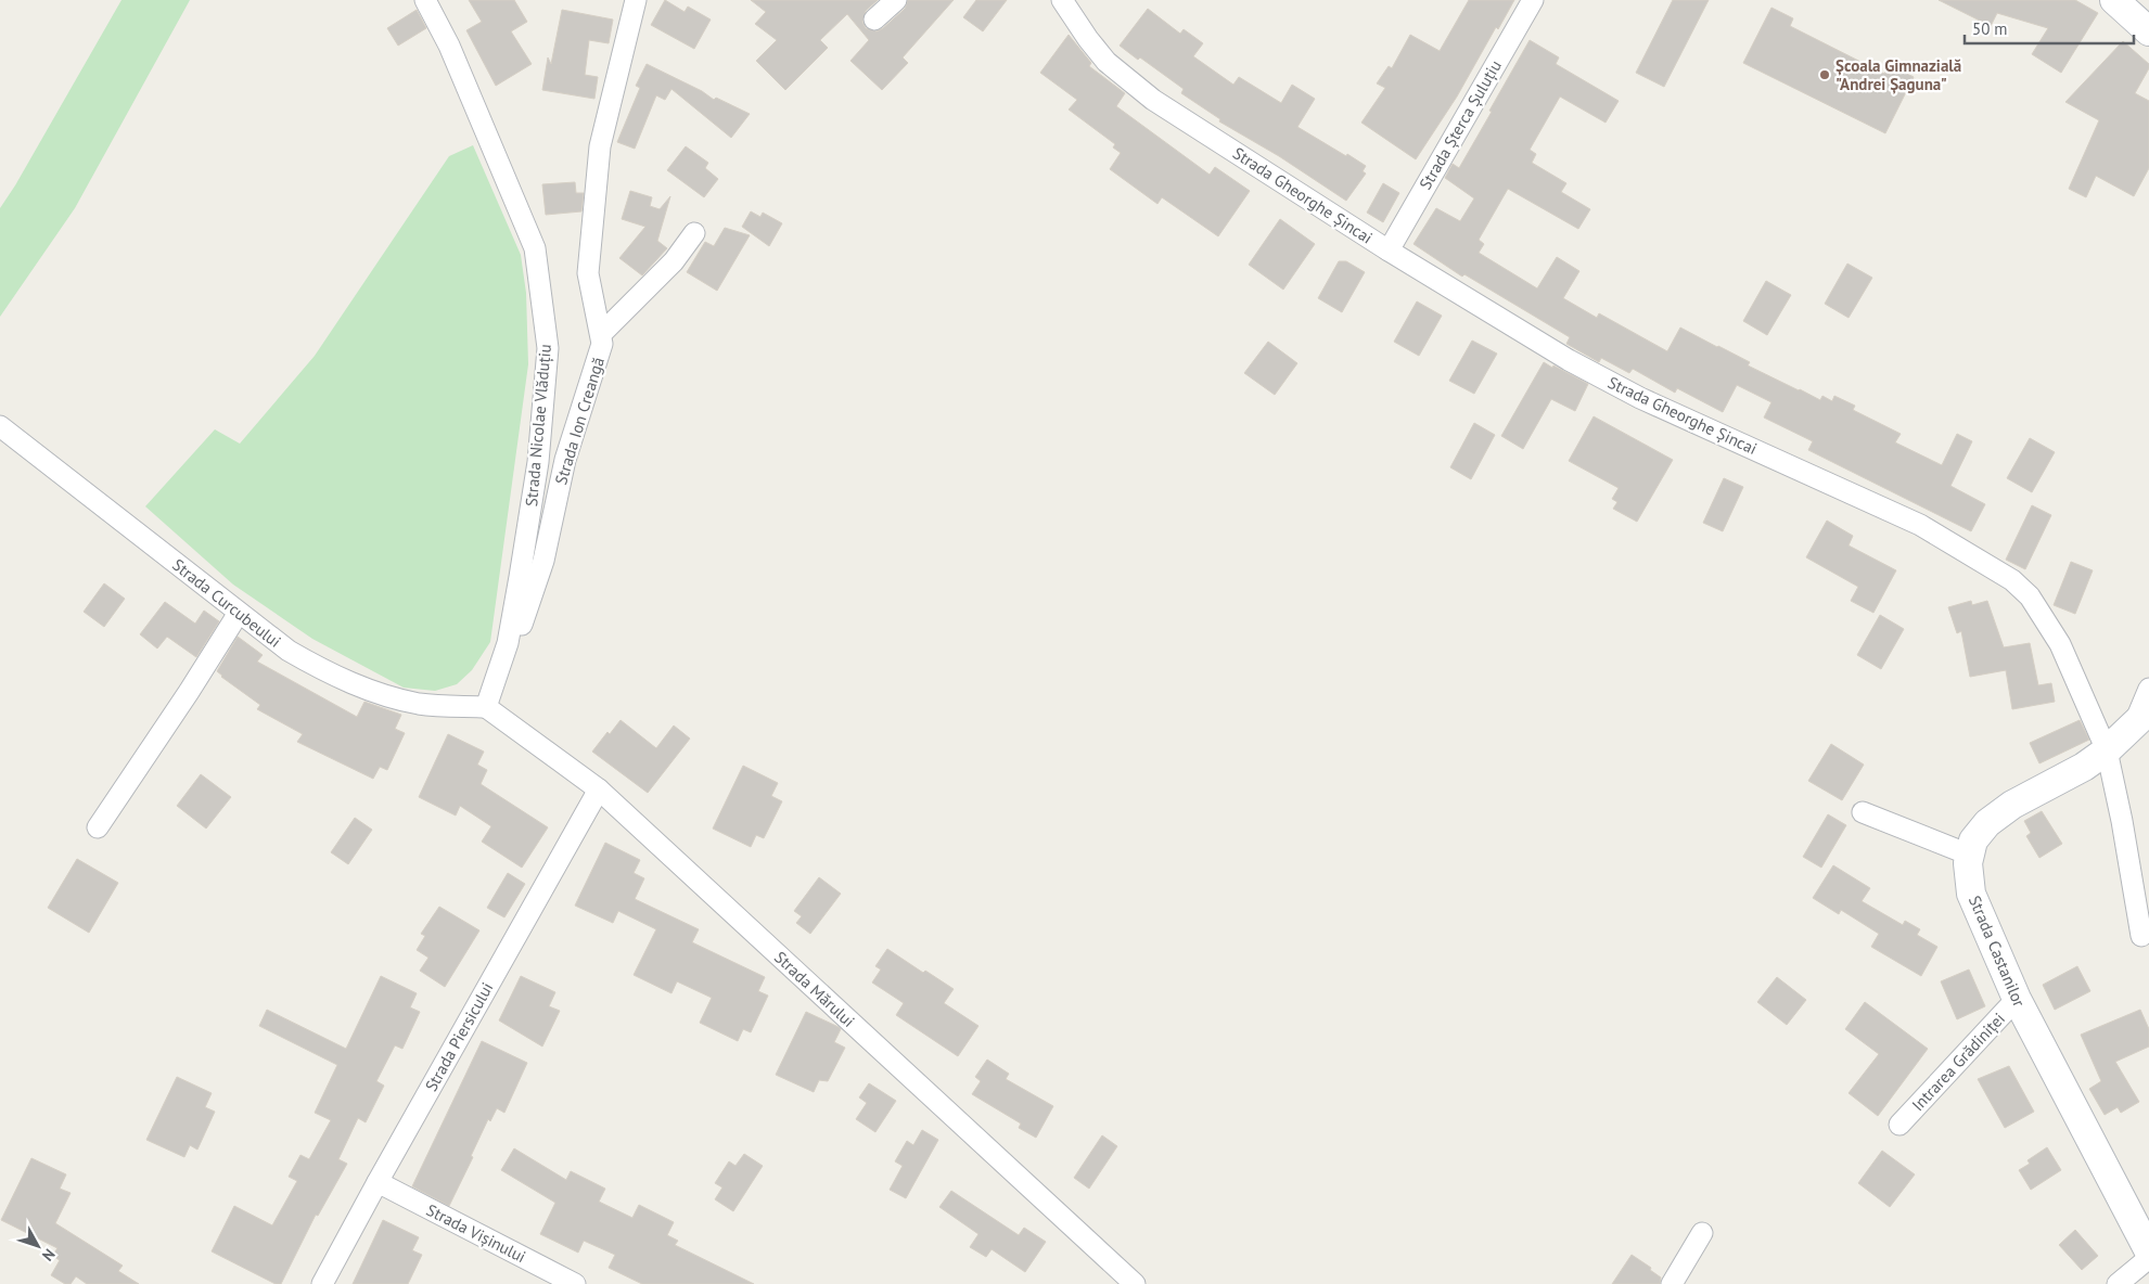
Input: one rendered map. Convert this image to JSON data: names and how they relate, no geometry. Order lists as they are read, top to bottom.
{
  "streets": {
    "street": [
      "Strada Șterca Șuluțiu",
      "Strada Gheorghe Șincai",
      "Strada Ion Creangă",
      "Strada Nicolae Vlăduțiu",
      "Strada Curcubeului",
      "Strada Castanilor",
      "Strada Mărului",
      "Strada Piersicului",
      "Intrarea Grădiniței",
      "Strada Vișinului"
    ]
  },
  "crossings": [
    ["Strada Șterca Șuluțiu", "Strada Gheorghe Șincai"],
    ["Strada Gheorghe Șincai", "Strada Castanilor"],
    ["Strada Ion Creangă", "Strada Nicolae Vlăduțiu"],
    ["Strada Nicolae Vlăduțiu", "Strada Curcubeului"],
    ["Strada Nicolae Vlăduțiu", "Strada Mărului"],
    ["Strada Curcubeului", "Strada Mărului"],
    ["Strada Castanilor", "Intrarea Grădiniței"],
    ["Strada Mărului", "Strada Piersicului"],
    ["Strada Piersicului", "Strada Vișinului"]
  ],
  "places": ["Școala Gimnazială \"Andrei Șaguna\""],
  "scale_bar": "50 m",
  "north": "bottom right"
}
